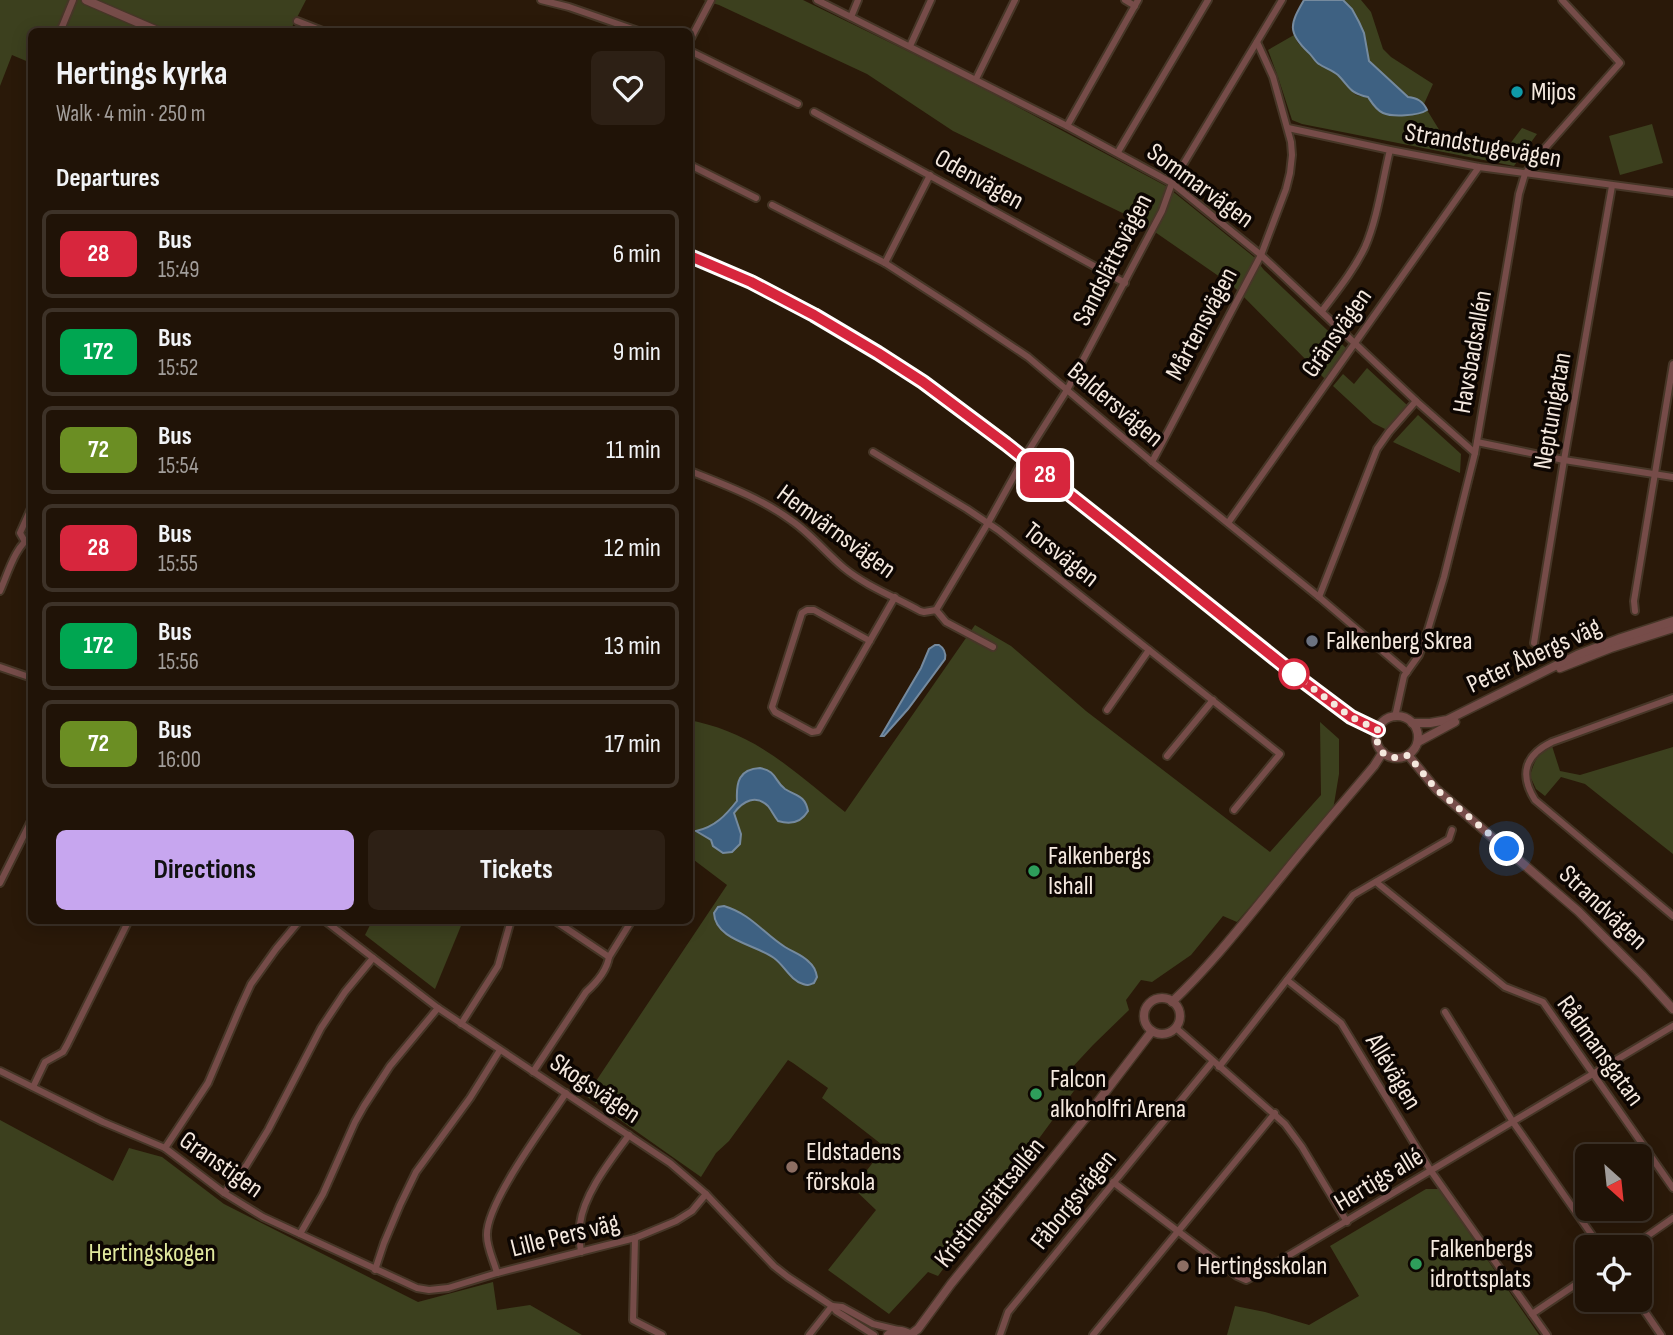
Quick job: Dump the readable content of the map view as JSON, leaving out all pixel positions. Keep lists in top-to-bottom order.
{
  "streets": {
    "street": [
      "Strandstugevägen",
      "Odenvägen",
      "Sommarvägen",
      "Sandslättsvägen",
      "Mårtensvägen",
      "Gränsvägen",
      "Havsbadsallén",
      "Baldersvägen",
      "Neptunigatan",
      "Hemvärnsvägen",
      "Torsvägen",
      "Peter Åbergs väg",
      "Strandvägen",
      "Rådmansgatan",
      "Allévägen",
      "Skogsvägen",
      "Granstigen",
      "Hertigs allé",
      "Fåborgsvägen",
      "Kristineslättsallén",
      "Lille Pers väg"
    ]
  },
  "crossings": [
    ["Strandstugevägen", "Mårtensvägen"],
    ["Strandstugevägen", "Gränsvägen"],
    ["Strandstugevägen", "Havsbadsallén"],
    ["Strandstugevägen", "Neptunigatan"],
    ["Odenvägen", "Sandslättsvägen"],
    ["Sommarvägen", "Sandslättsvägen"],
    ["Sommarvägen", "Mårtensvägen"],
    ["Sommarvägen", "Gränsvägen"],
    ["Sommarvägen", "Havsbadsallén"],
    ["Sandslättsvägen", "Mårtensvägen"],
    ["Sandslättsvägen", "Baldersvägen"],
    ["Sandslättsvägen", "Hemvärnsvägen"],
    ["Sandslättsvägen", "Torsvägen"],
    ["Mårtensvägen", "Baldersvägen"],
    ["Gränsvägen", "Baldersvägen"],
    ["Havsbadsallén", "Baldersvägen"],
    ["Havsbadsallén", "Peter Åbergs väg"],
    ["Havsbadsallén", "Strandvägen"],
    ["Peter Åbergs väg", "Strandvägen"],
    ["Rådmansgatan", "Hertigs allé"],
    ["Allévägen", "Hertigs allé"],
    ["Skogsvägen", "Lille Pers väg"],
    ["Granstigen", "Lille Pers väg"],
    ["Hertigs allé", "Fåborgsvägen"]
  ],
  "parks": ["Hertingskogen"],
  "places": [
    "Mijos",
    "Falkenberg Skrea",
    "Falkenbergs Ishall",
    "Falcon alkoholfri Arena",
    "Eldstadens förskola",
    "Falkenbergs idrottsplats",
    "Hertingsskolan"
  ],
  "lines": ["bus line 28"],
  "north": "bottom right",
  "page": {
    "on_map": "28",
    "heading": [
      ["Hertings kyrka", "Walk · 4 min · 250 m"],
      "Departures"
    ],
    "list": [
      {
        "mark": "28",
        "name": "Bus",
        "note": "15:49",
        "value": "6 min"
      },
      {
        "mark": "172",
        "name": "Bus",
        "note": "15:52",
        "value": "9 min"
      },
      {
        "mark": "72",
        "name": "Bus",
        "note": "15:54",
        "value": "11 min"
      },
      {
        "mark": "28",
        "name": "Bus",
        "note": "15:55",
        "value": "12 min"
      },
      {
        "mark": "172",
        "name": "Bus",
        "note": "15:56",
        "value": "13 min"
      },
      {
        "mark": "72",
        "name": "Bus",
        "note": "16:00",
        "value": "17 min"
      }
    ],
    "buttons": ["Directions", "Tickets"]
  }
}
